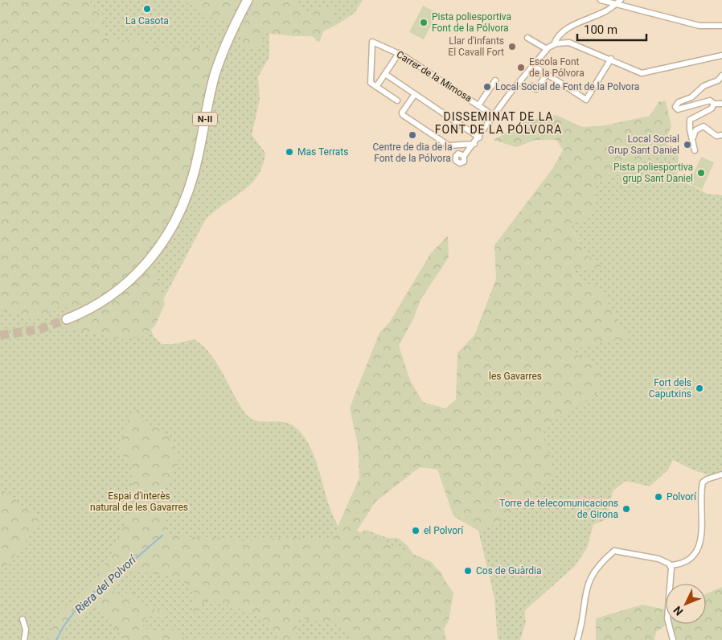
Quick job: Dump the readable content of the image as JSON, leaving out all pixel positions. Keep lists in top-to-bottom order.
{
  "streets": {
    "highway": ["N-II"],
    "street": ["Carrer de la Mimosa"]
  },
  "districts": ["DISSEMINAT DE LA FONT DE LA PÓLVORA"],
  "water": ["Riera del Polvorí"],
  "parks": ["les Gavarres", "Espai d'interès natural de les Gavarres"],
  "places": [
    "La Casota",
    "Pista poliesportiva Font de la Pólvora",
    "Llar d'infants El Cavall Fort",
    "Escola Font de la Pólvora",
    "Local Social de Font de la Polvora",
    "Centre de dia de la Font de la Pólvora",
    "Local Social Grup Sant Daniel",
    "Mas Terrats",
    "Pista poliesportiva grup Sant Daniel",
    "Fort dels Caputxins",
    "Polvorí",
    "Torre de telecomunicacions de Girona",
    "el Polvorí",
    "Cos de Guàrdia"
  ],
  "scale_bar": "100 m",
  "north": "bottom left"
}
